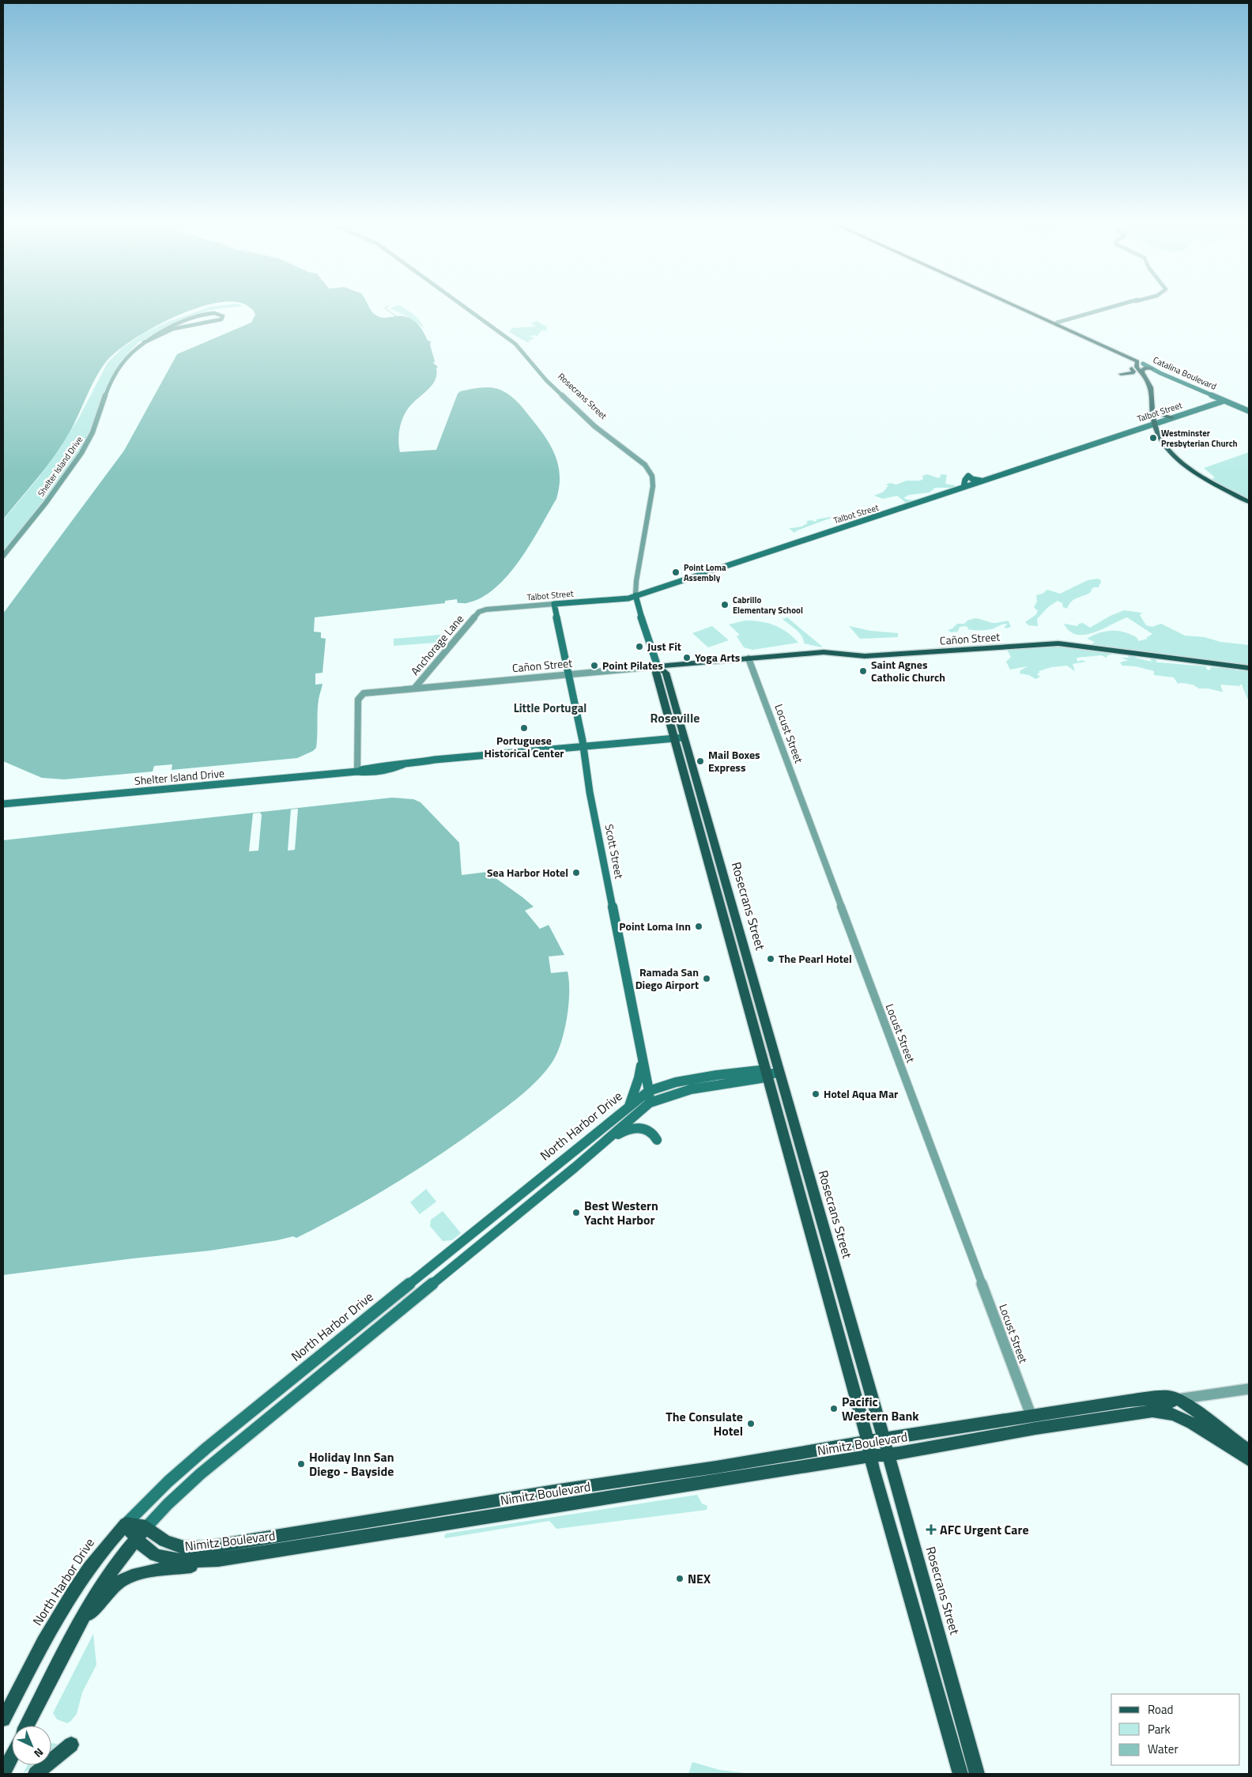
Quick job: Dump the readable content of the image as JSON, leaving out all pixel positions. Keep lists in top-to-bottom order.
{
  "streets": {
    "main road": [
      "Catalina Boulevard",
      "Rosecrans Street",
      "Talbot Street",
      "Shelter Island Drive",
      "Cañon Street",
      "Scott Street",
      "North Harbor Drive",
      "Nimitz Boulevard"
    ],
    "street": ["Anchorage Lane", "Locust Street"]
  },
  "crossings": [
    ["Catalina Boulevard", "Talbot Street"],
    ["Rosecrans Street", "Talbot Street"],
    ["Rosecrans Street", "Shelter Island Drive"],
    ["Rosecrans Street", "Cañon Street"],
    ["Rosecrans Street", "North Harbor Drive"],
    ["Rosecrans Street", "Nimitz Boulevard"],
    ["Talbot Street", "Anchorage Lane"],
    ["Talbot Street", "Scott Street"],
    ["Shelter Island Drive", "Anchorage Lane"],
    ["Shelter Island Drive", "Scott Street"],
    ["Cañon Street", "Anchorage Lane"],
    ["Cañon Street", "Locust Street"],
    ["Cañon Street", "Scott Street"],
    ["Locust Street", "Nimitz Boulevard"],
    ["Scott Street", "North Harbor Drive"],
    ["North Harbor Drive", "Nimitz Boulevard"]
  ],
  "districts": ["Little Portugal", "Roseville"],
  "places": {
    "other": [
      "Westminster Presbyterian Church",
      "Point Loma Assembly",
      "Cabrillo Elementary School",
      "Just Fit",
      "Yoga Arts",
      "Point Pilates",
      "Saint Agnes Catholic Church",
      "Portuguese Historical Center",
      "Mail Boxes Express",
      "Sea Harbor Hotel",
      "Point Loma Inn",
      "The Pearl Hotel",
      "Ramada San Diego Airport",
      "Hotel Aqua Mar",
      "Best Western Yacht Harbor",
      "Pacific Western Bank",
      "The Consulate Hotel",
      "Holiday Inn San Diego - Bayside",
      "NEX"
    ],
    "health": ["AFC Urgent Care"]
  },
  "legend": ["Road", "Park", "Water"],
  "north": "bottom right"
}
